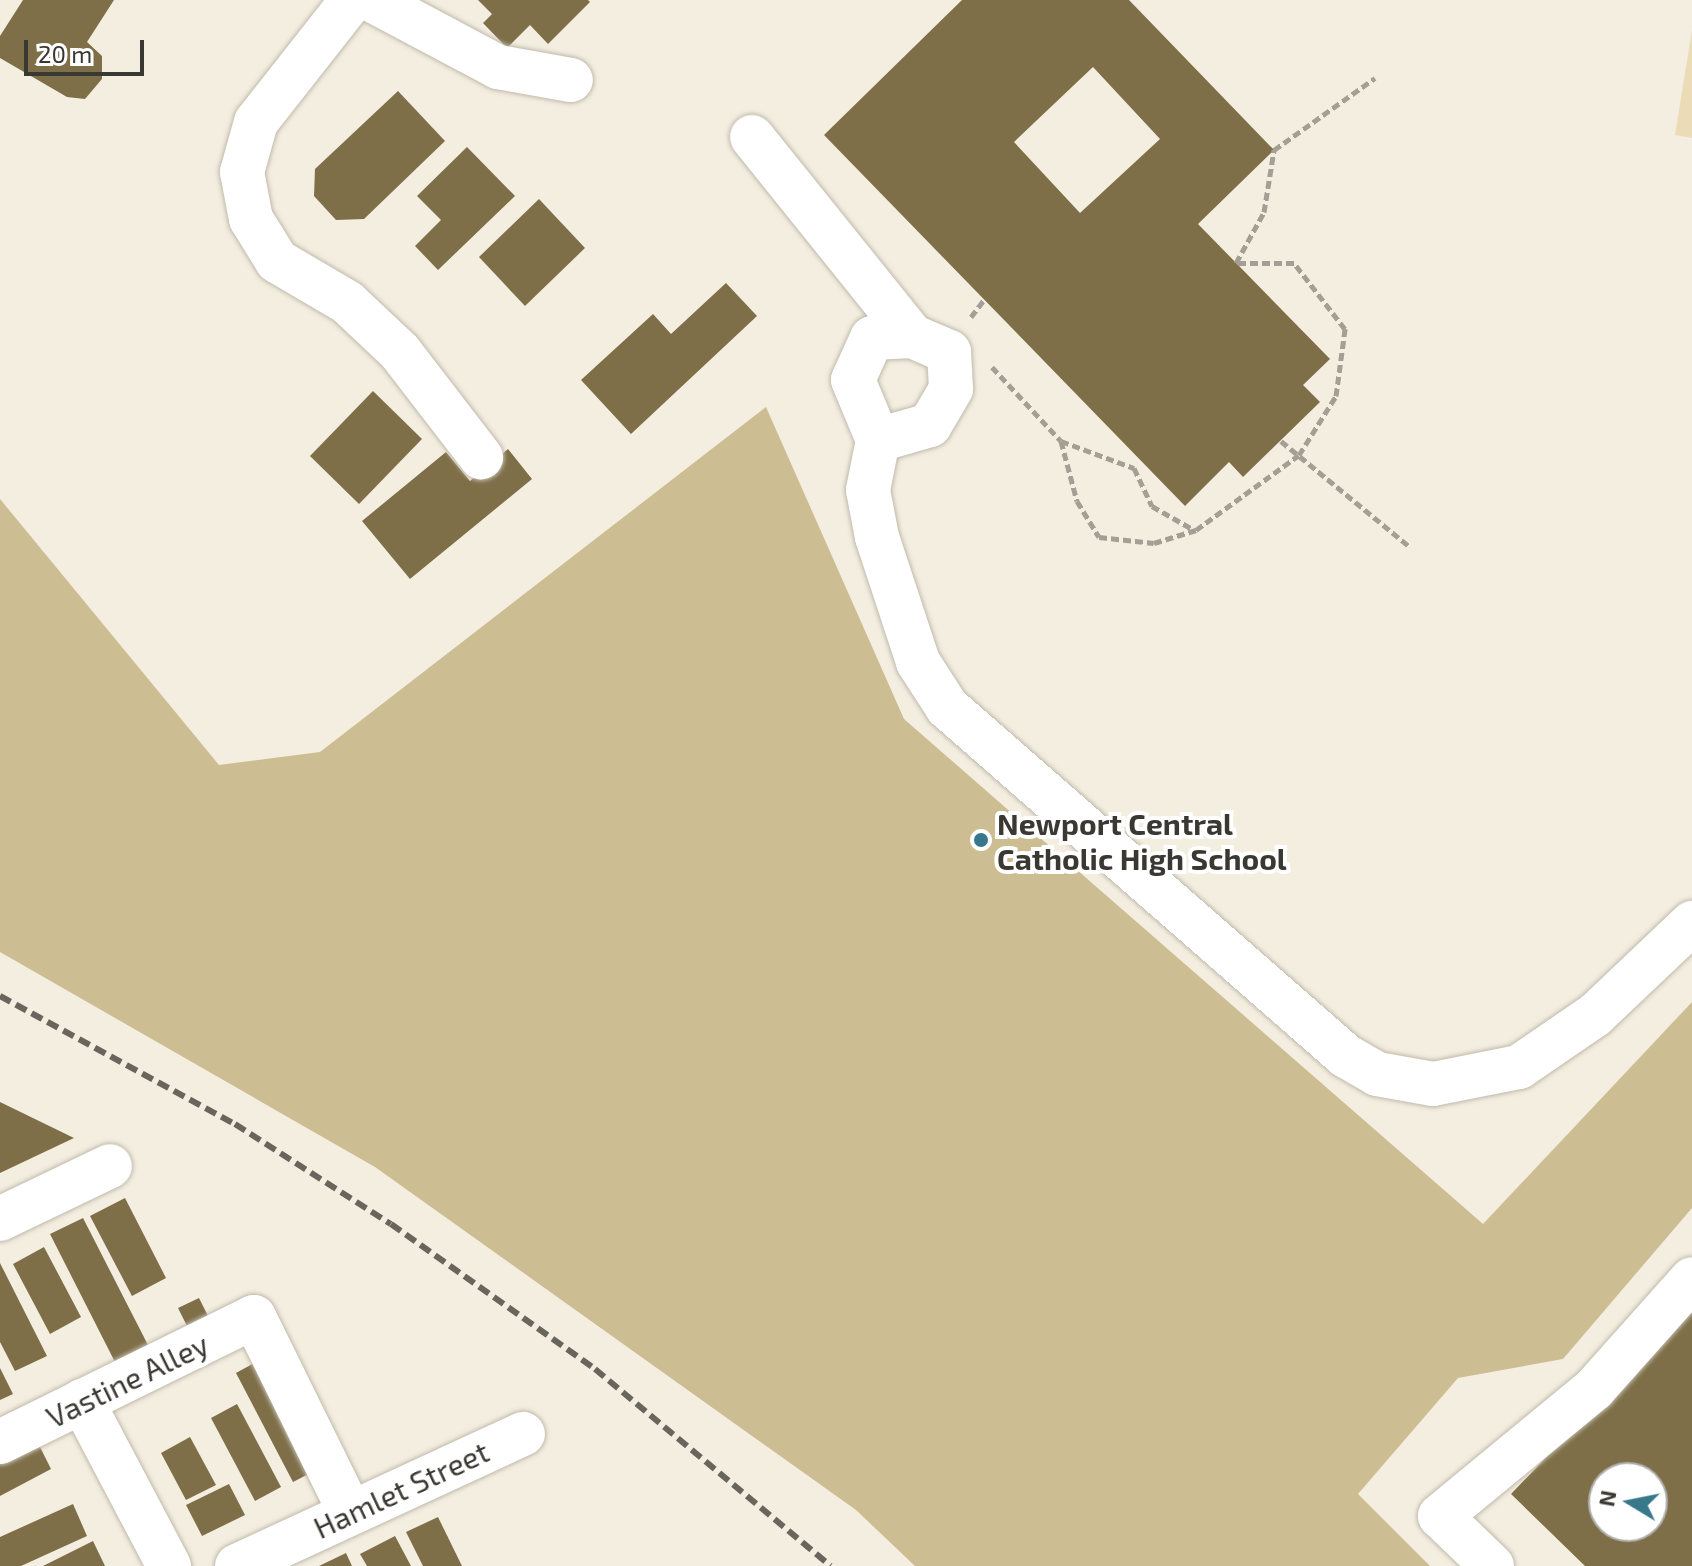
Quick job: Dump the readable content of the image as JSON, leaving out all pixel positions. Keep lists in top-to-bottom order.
{
  "streets": {
    "street": ["Vastine Alley", "Hamlet Street"]
  },
  "crossings": [
    ["Vastine Alley", "Hamlet Street"]
  ],
  "places": ["Newport Central Catholic High School"],
  "scale_bar": "20 m",
  "north": "left"
}
